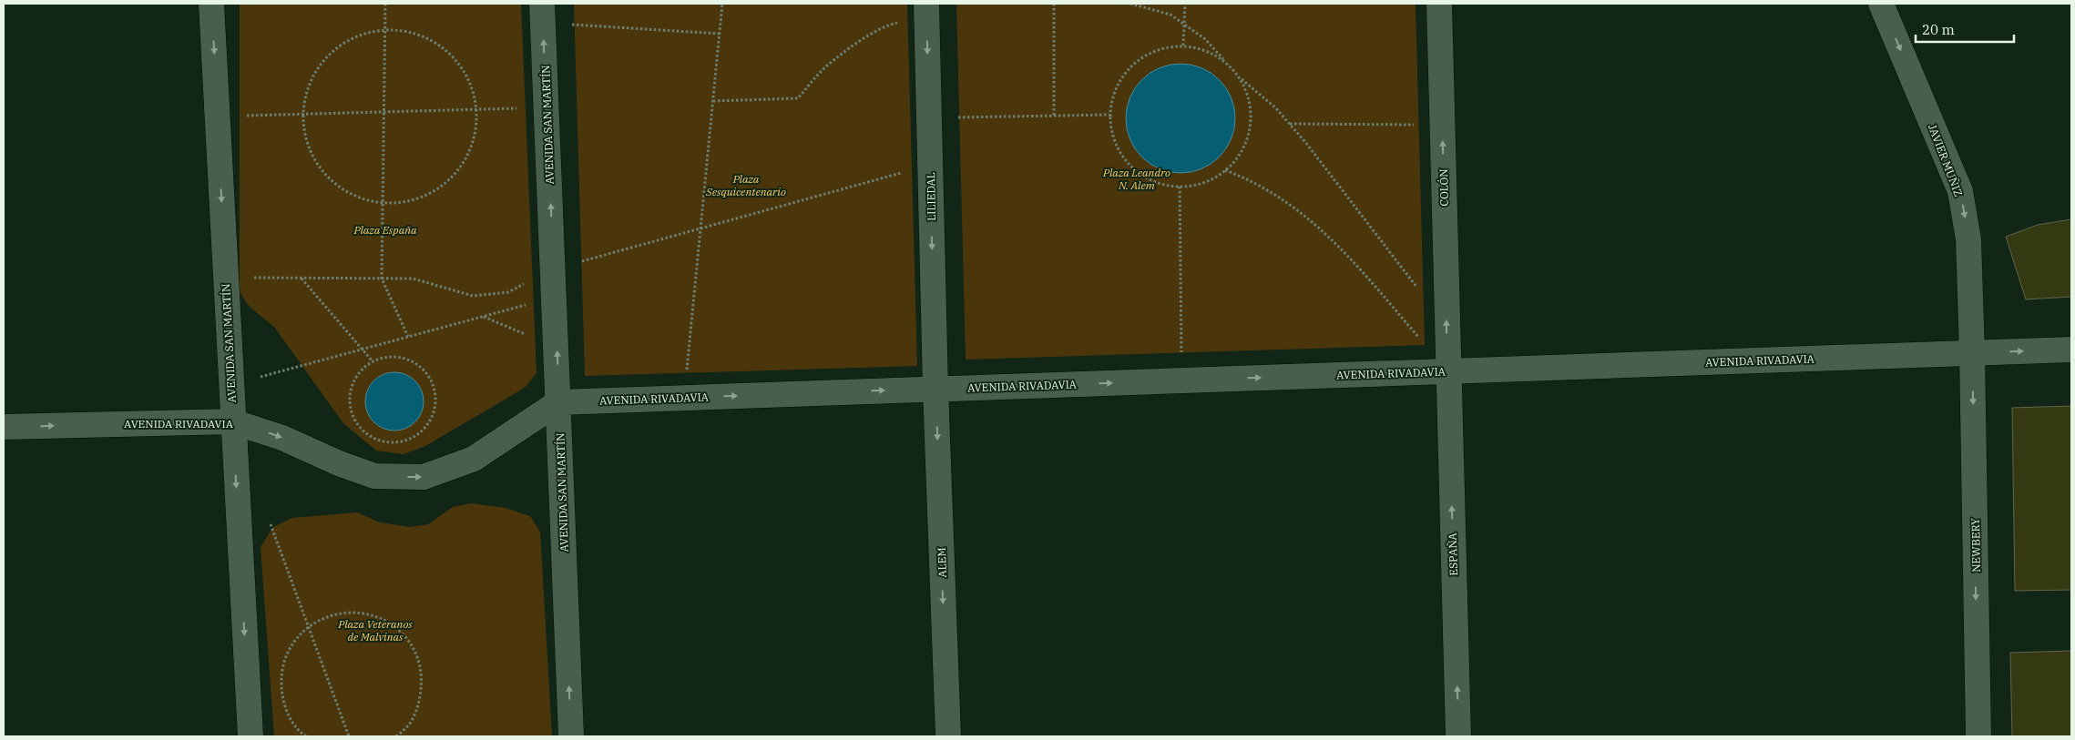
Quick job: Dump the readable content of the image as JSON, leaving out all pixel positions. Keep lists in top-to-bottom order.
{
  "streets": {
    "main road": [
      "AVENIDA SAN MARTÍN",
      "JAVIER MUÑIZ",
      "COLÓN",
      "LILIEDAL",
      "AVENIDA RIVADAVIA",
      "NEWBERY",
      "ESPAÑA",
      "ALEM"
    ]
  },
  "crossings": [
    ["AVENIDA SAN MARTÍN", "AVENIDA RIVADAVIA"],
    ["JAVIER MUÑIZ", "AVENIDA RIVADAVIA"],
    ["JAVIER MUÑIZ", "NEWBERY"],
    ["COLÓN", "AVENIDA RIVADAVIA"],
    ["COLÓN", "ESPAÑA"],
    ["LILIEDAL", "AVENIDA RIVADAVIA"],
    ["LILIEDAL", "ALEM"],
    ["AVENIDA RIVADAVIA", "NEWBERY"],
    ["AVENIDA RIVADAVIA", "ESPAÑA"],
    ["AVENIDA RIVADAVIA", "ALEM"]
  ],
  "one_way": [
    "JAVIER MUÑIZ",
    "COLÓN",
    "LILIEDAL",
    "AVENIDA RIVADAVIA",
    "NEWBERY",
    "ESPAÑA",
    "ALEM"
  ],
  "parks": [
    "Plaza Leandro N. Alem",
    "Plaza Sesquicentenario",
    "Plaza España",
    "Plaza Veteranos de Malvinas"
  ],
  "scale_bar": "20 m"
}
